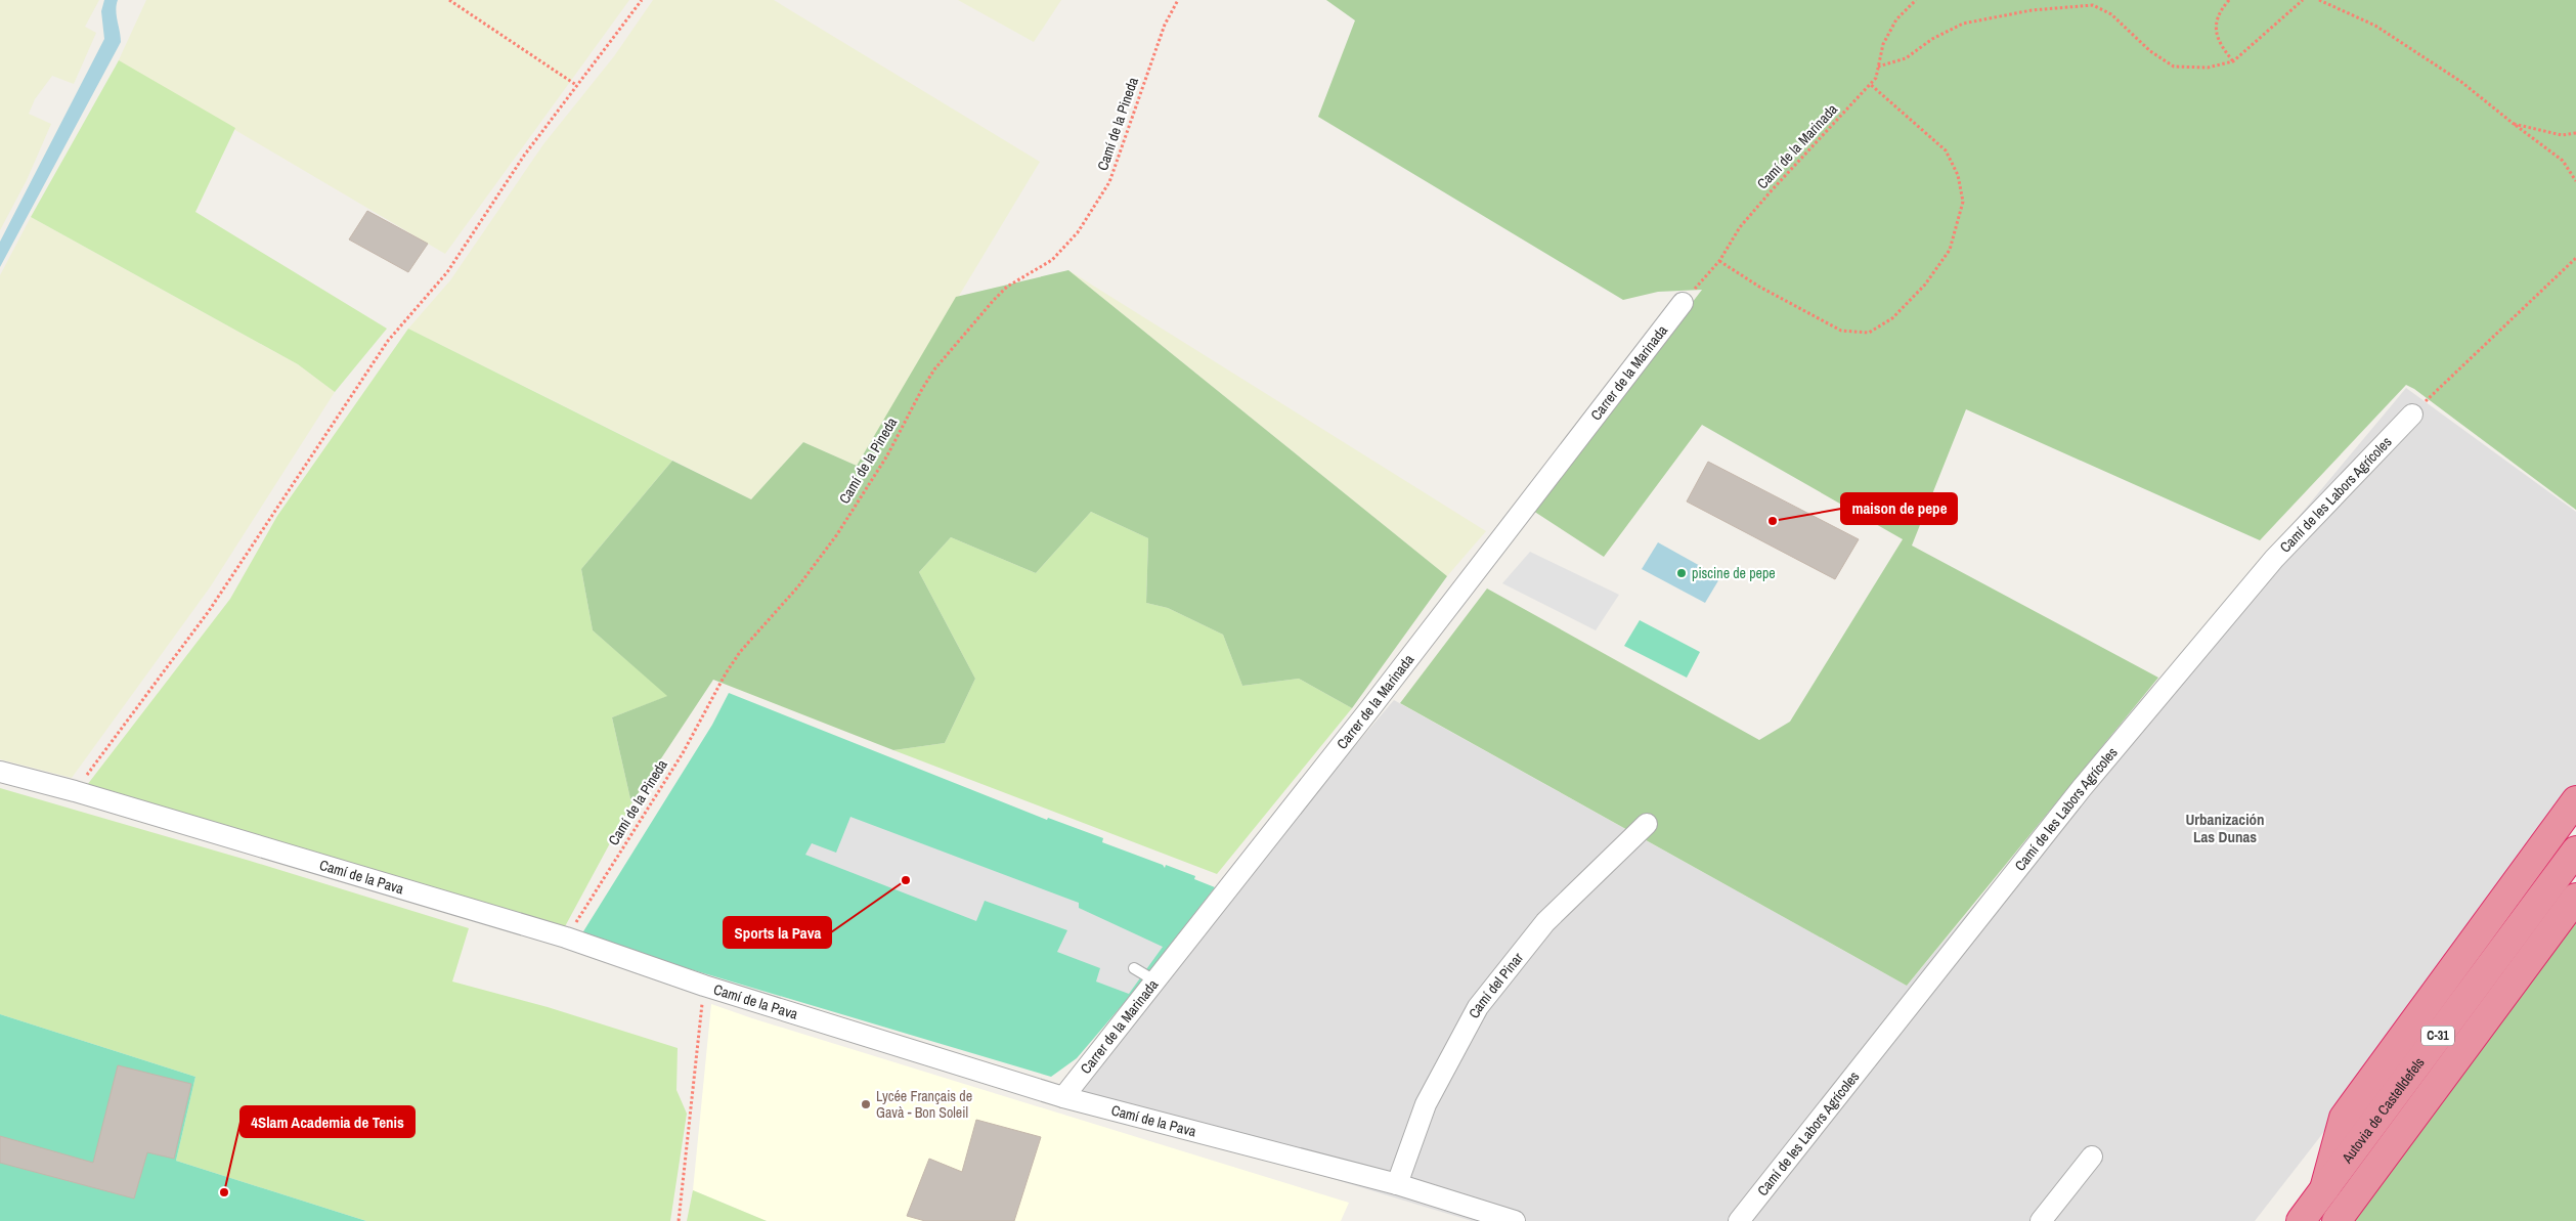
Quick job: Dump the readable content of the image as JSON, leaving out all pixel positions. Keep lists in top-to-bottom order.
{
  "streets": {
    "highway": ["C-31", "Autovia de Castelldefels"],
    "street": [
      "Carrer de la Marinada",
      "Camí de les Labors Agrícoles",
      "Camí de la Pava",
      "Camí del Pinar"
    ],
    "path": ["Camí de la Pineda", "Camí de la Marinada"]
  },
  "crossings": [
    ["Camí de la Pineda", "Camí de la Pava"],
    ["Camí de la Marinada", "Carrer de la Marinada"],
    ["Carrer de la Marinada", "Camí de la Pava"],
    ["Camí de la Pava", "Camí del Pinar"]
  ],
  "districts": ["Urbanización Las Dunas"],
  "places": [
    "maison de pepe",
    "piscine de pepe",
    "Sports la Pava",
    "Lycée Français de Gavà - Bon Soleil",
    "4Slam Academia de Tenis"
  ]
}
